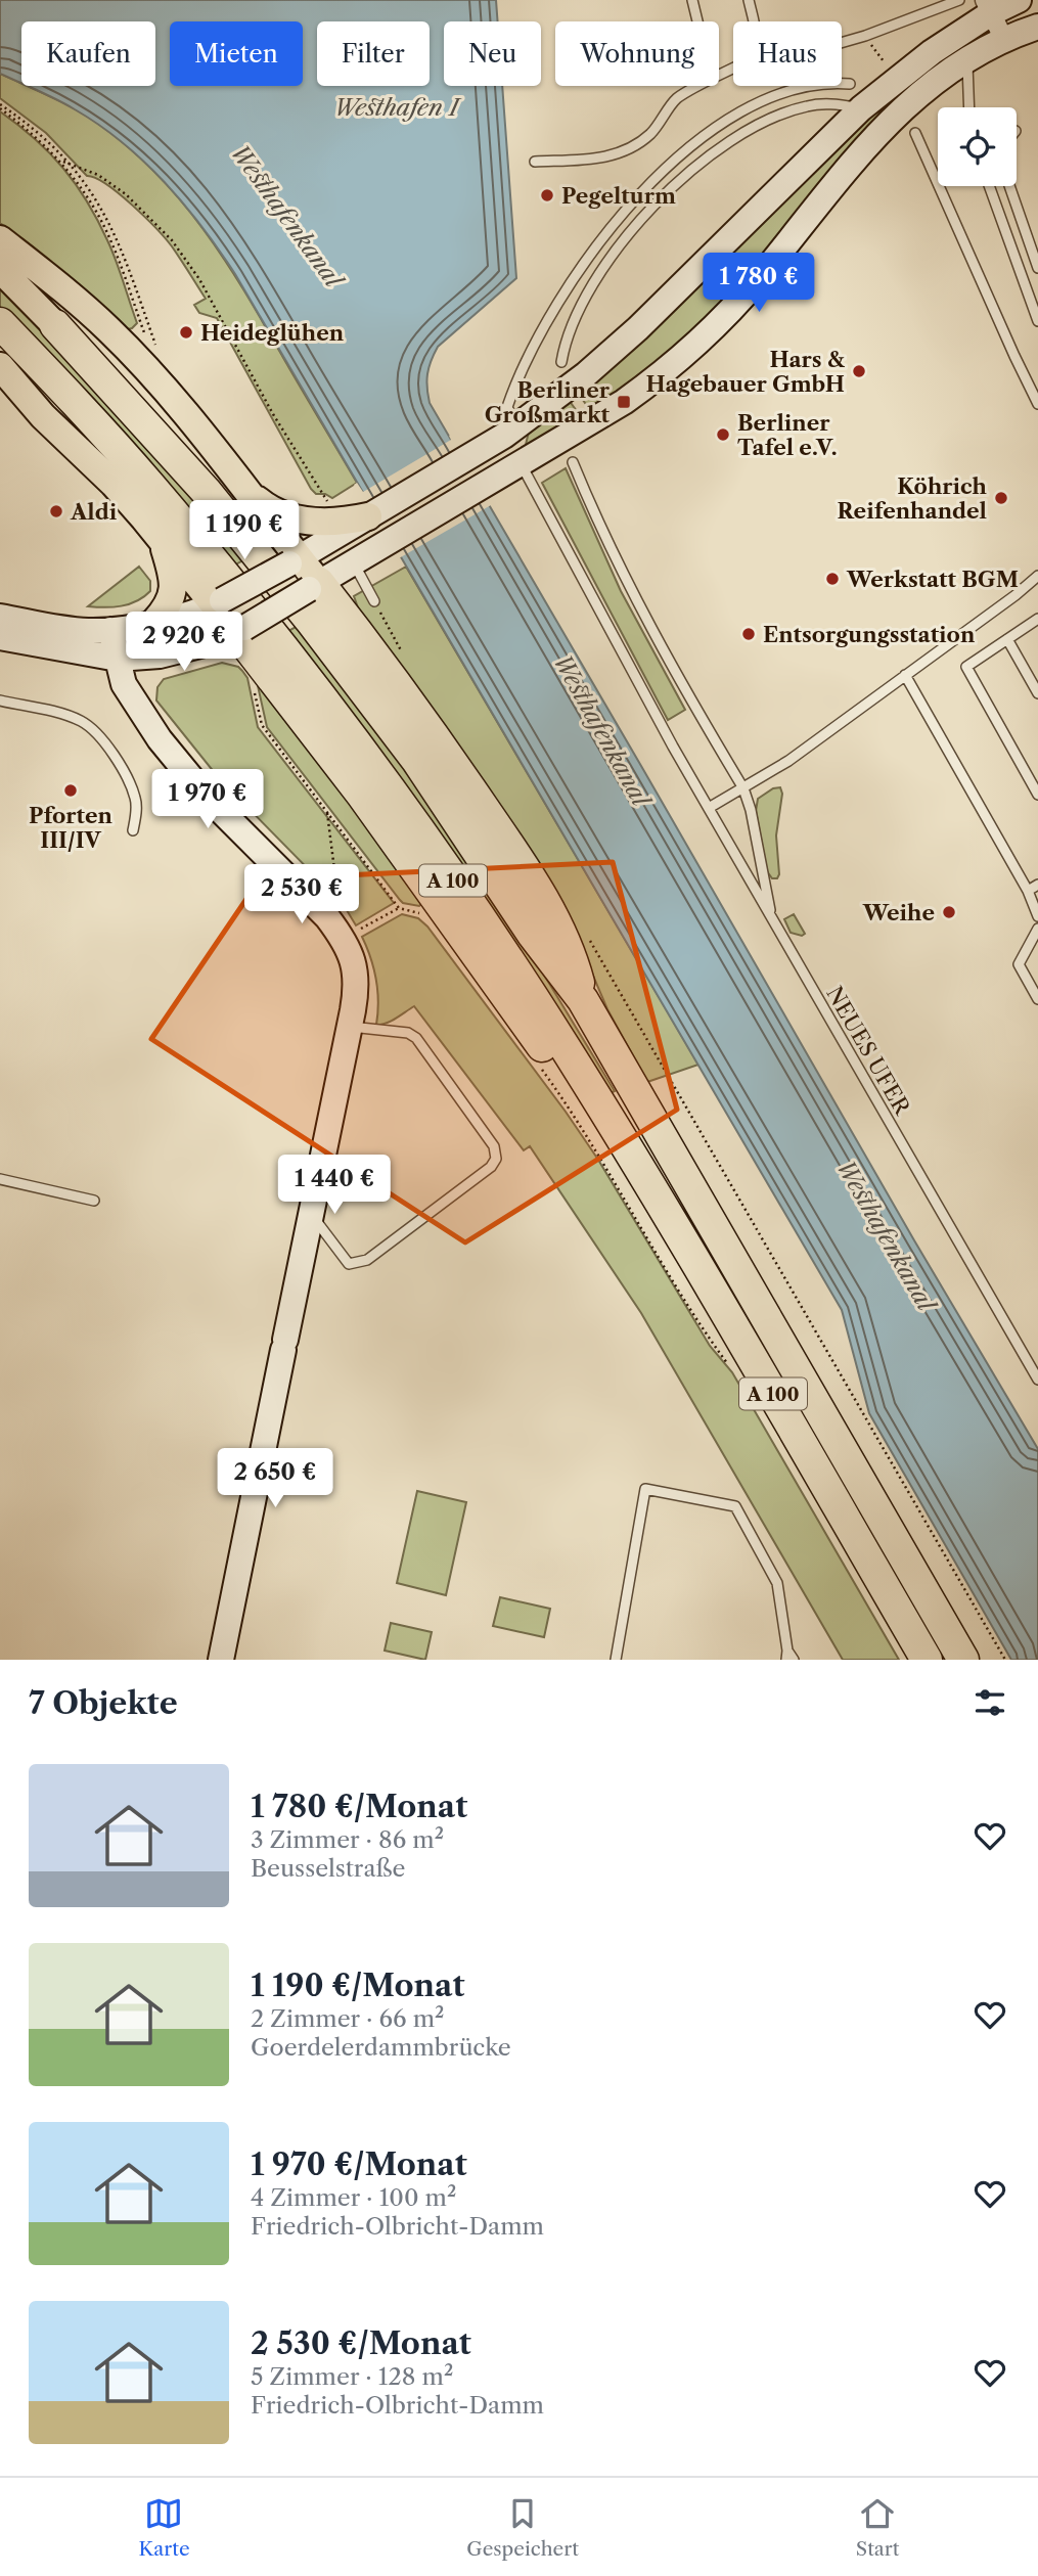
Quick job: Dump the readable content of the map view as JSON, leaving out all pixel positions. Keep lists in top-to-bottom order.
{
  "streets": {
    "highway": ["A 100"],
    "lane": ["NEUES UFER"]
  },
  "water": ["Westhafen I", "Westhafenkanal"],
  "places": {
    "other": [
      "Pegelturm",
      "Heideglühen",
      "Hars & Hagebauer GmbH",
      "Berliner Tafel e.V.",
      "Köhrich Reifenhandel",
      "Aldi",
      "Werkstatt BGM",
      "Entsorgungsstation",
      "Pforten III/IV",
      "Weihe"
    ],
    "transit": ["Berliner Großmarkt"]
  },
  "page": {
    "chip": [
      "Kaufen",
      "Mieten",
      "Filter",
      "Neu",
      "Wohnung",
      "Haus"
    ],
    "price": [
      "1 780 €",
      "1 190 €",
      "2 920 €",
      "1 970 €",
      "2 530 €",
      "1 440 €",
      "2 650 €"
    ],
    "heading": "7 Objekte",
    "list": [
      {
        "name": "1 780 €/Monat",
        "note": "3 Zimmer · 86 m² · Beusselstraße"
      },
      {
        "name": "1 190 €/Monat",
        "note": "2 Zimmer · 66 m² · Goerdelerdammbrücke"
      },
      {
        "name": "1 970 €/Monat",
        "note": "4 Zimmer · 100 m² · Friedrich-Olbricht-Damm"
      },
      {
        "name": "2 530 €/Monat",
        "note": "5 Zimmer · 128 m² · Friedrich-Olbricht-Damm"
      }
    ],
    "tabs": ["Karte", "Gespeichert", "Start"]
  }
}
